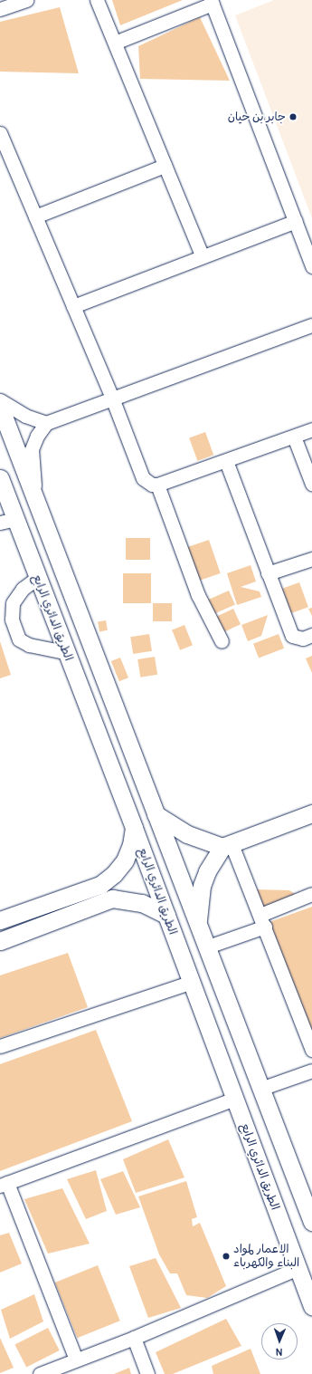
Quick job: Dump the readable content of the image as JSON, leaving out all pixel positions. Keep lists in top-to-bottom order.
{
  "streets": {
    "main road": ["الطريق الدائري الرابع"]
  },
  "places": ["جابر بن حيان", "الاعمار لمواد البناء والكهرباء"],
  "north": "bottom"
}
